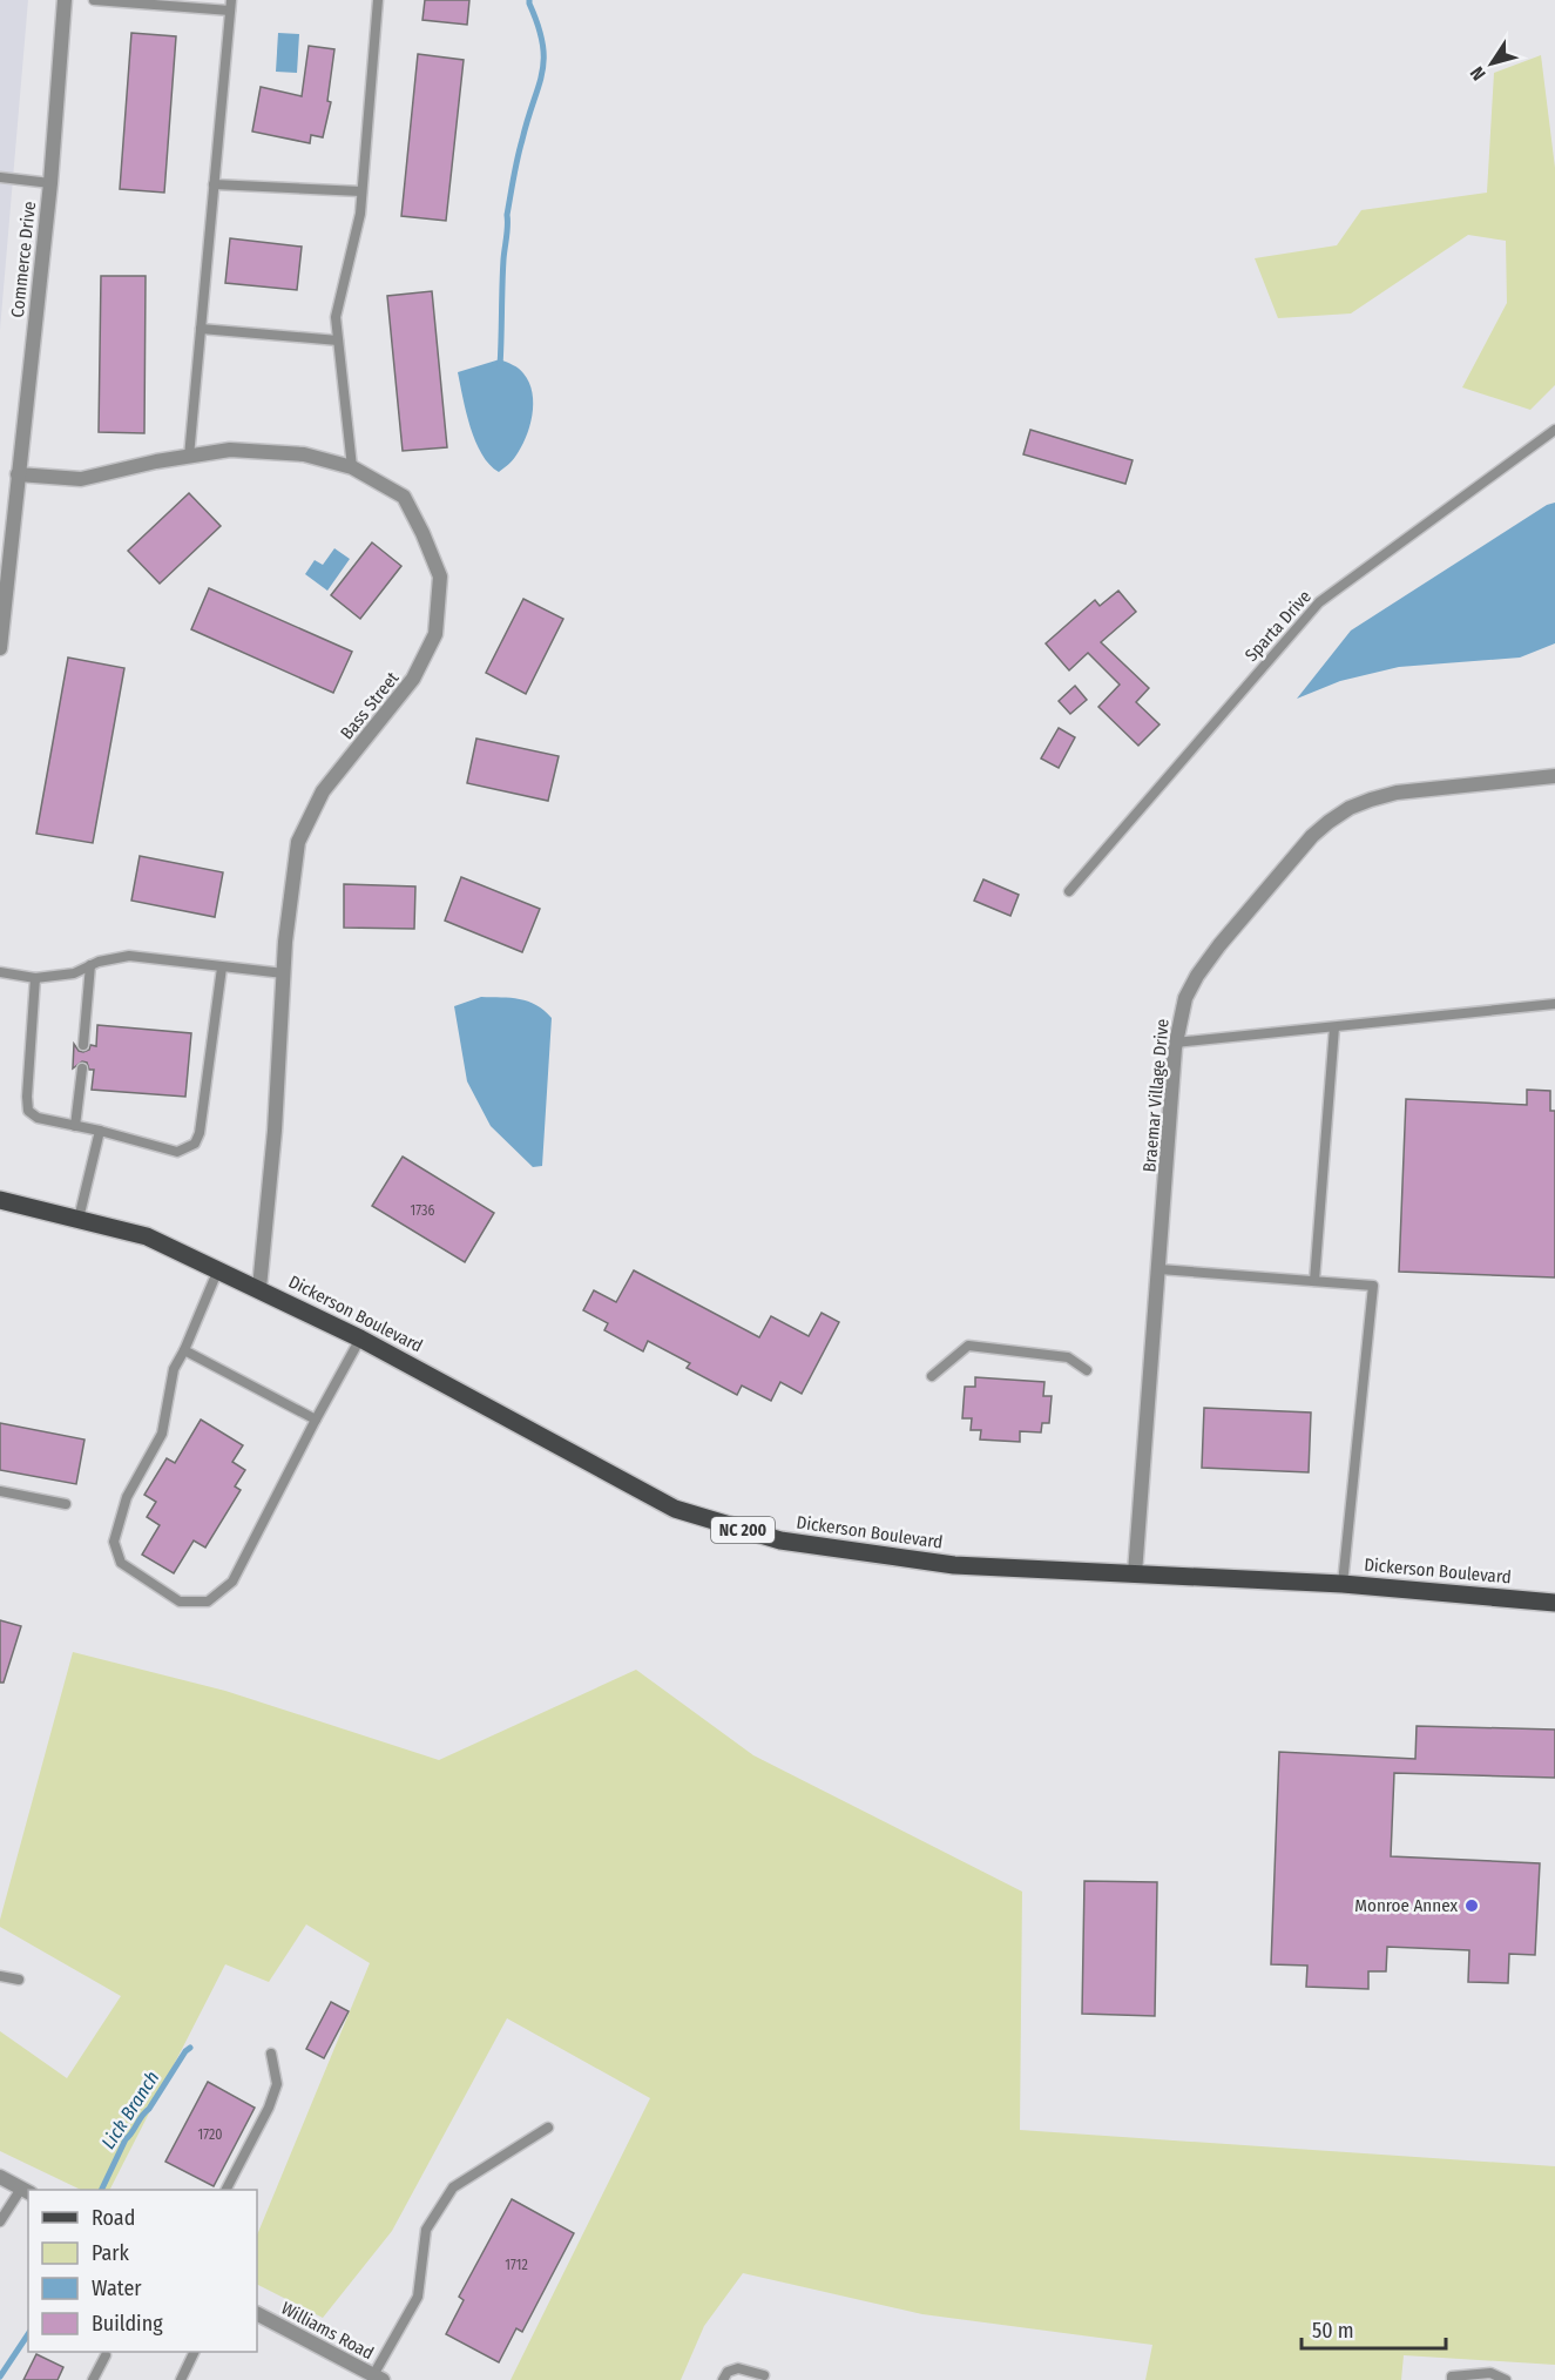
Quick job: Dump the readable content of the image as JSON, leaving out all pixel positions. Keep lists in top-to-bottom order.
{
  "streets": {
    "main road": ["Dickerson Boulevard", "NC 200"],
    "street": [
      "Commerce Drive",
      "Bass Street",
      "Braemar Village Drive",
      "Williams Road"
    ],
    "lane": ["Sparta Drive"]
  },
  "crossings": [
    ["Commerce Drive", "Bass Street"],
    ["Bass Street", "Dickerson Boulevard"],
    ["Braemar Village Drive", "Dickerson Boulevard"]
  ],
  "water": ["Lick Branch"],
  "places": ["Monroe Annex"],
  "house_numbers": ["1736", "1720", "1712"],
  "legend": [
    "Road",
    "Park",
    "Water",
    "Building"
  ],
  "scale_bar": "50 m",
  "north": "bottom left"
}
